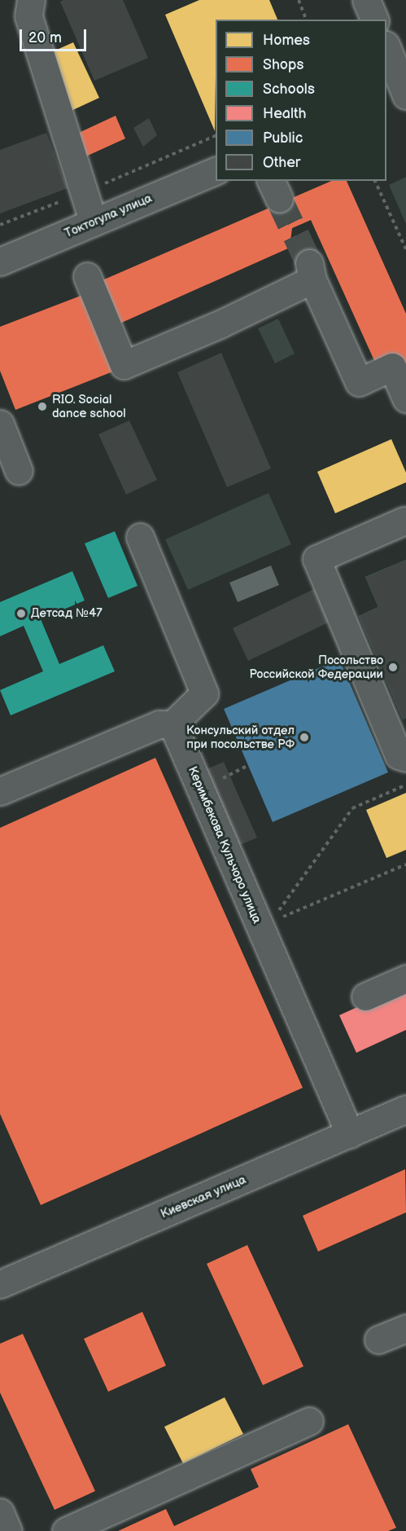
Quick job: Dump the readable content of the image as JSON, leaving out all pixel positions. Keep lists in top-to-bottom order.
{
  "streets": {
    "main road": ["Токтогула улица", "Керимбекова Кульчоро улица", "Киевская улица"]
  },
  "crossings": [
    ["Керимбекова Кульчоро улица", "Киевская улица"]
  ],
  "places": [
    "RIO. Social dance school",
    "Детсад №47",
    "Посольство Российской Федерации",
    "Консульский отдел при посольстве РФ"
  ],
  "legend": [
    "Homes",
    "Shops",
    "Schools",
    "Health",
    "Public",
    "Other"
  ],
  "scale_bar": "20 m"
}
